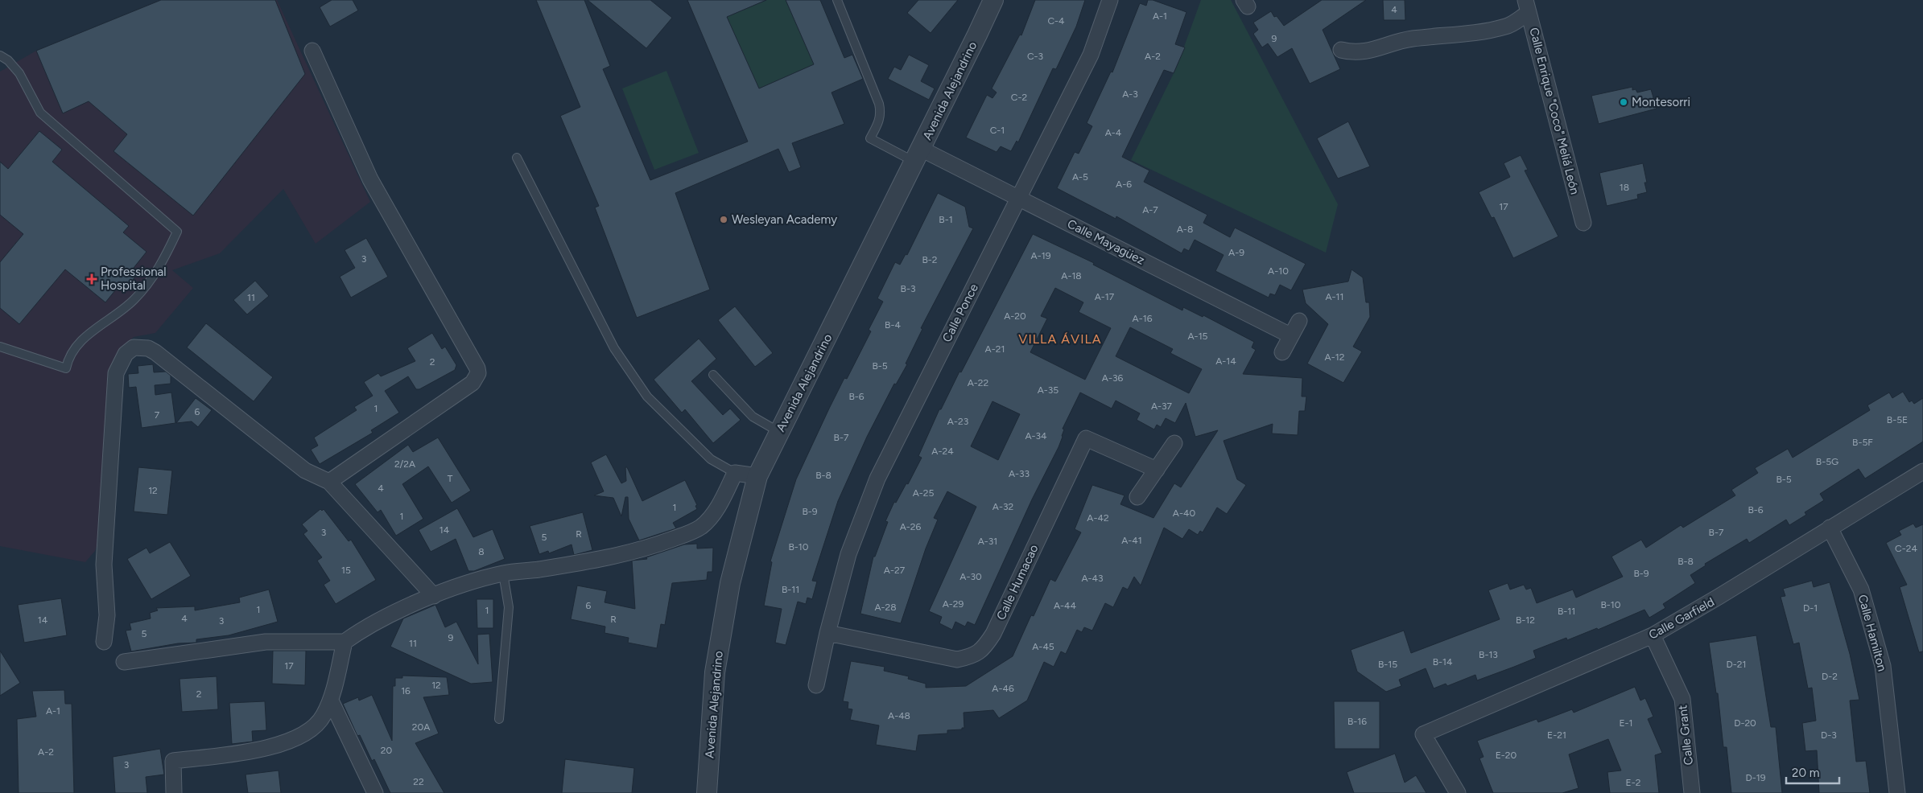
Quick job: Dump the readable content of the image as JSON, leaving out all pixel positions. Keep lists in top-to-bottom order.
{
  "streets": {
    "street": [
      "Avenida Alejandrino",
      "Calle Enrique \"Coco\" Meliá León",
      "Calle Mayagüez",
      "Calle Ponce",
      "Calle Humacao",
      "Calle Garfield",
      "Calle Hamilton",
      "Calle Grant"
    ]
  },
  "crossings": [
    ["Avenida Alejandrino", "Calle Mayagüez"],
    ["Calle Mayagüez", "Calle Ponce"],
    ["Calle Ponce", "Calle Humacao"],
    ["Calle Garfield", "Calle Hamilton"],
    ["Calle Garfield", "Calle Grant"]
  ],
  "districts": ["VILLA ÁVILA"],
  "places": {
    "other": ["Montesorri", "Wesleyan Academy"],
    "health": ["Professional Hospital"]
  },
  "house_numbers": [
    "4",
    "A-1",
    "C-4",
    "9",
    "C-3",
    "A-2",
    "A-3",
    "C-2",
    "C-1",
    "A-4",
    "A-5",
    "A-6",
    "18",
    "17",
    "A-7",
    "B-1",
    "A-8",
    "A-9",
    "A-19",
    "3",
    "B-2",
    "A-10",
    "A-18",
    "B-3",
    "A-17",
    "A-11",
    "11",
    "A-20",
    "A-16",
    "B-4",
    "A-15",
    "A-21",
    "A-12",
    "A-14",
    "2",
    "B-5",
    "A-36",
    "A-22",
    "A-35",
    "B-6",
    "A-37",
    "1",
    "6",
    "7",
    "B-5E",
    "A-23",
    "A-34",
    "B-7",
    "B-5F",
    "A-24",
    "B-5G",
    "2/2A",
    "A-33",
    "B-8",
    "T",
    "B-5",
    "4",
    "12",
    "A-25",
    "A-32",
    "1",
    "B-6",
    "B-9",
    "A-40",
    "1",
    "A-42",
    "A-26",
    "14",
    "3",
    "B-7",
    "R",
    "5",
    "A-41",
    "A-31",
    "B-10",
    "C-24",
    "8",
    "B-8",
    "15",
    "A-27",
    "B-9",
    "A-30",
    "A-43",
    "B-11",
    "A-29",
    "B-10",
    "6",
    "A-44",
    "A-28",
    "D-1",
    "1",
    "1",
    "B-11",
    "4",
    "R",
    "14",
    "B-12",
    "3",
    "5",
    "9",
    "11",
    "A-45",
    "B-13",
    "B-14",
    "B-15",
    "D-21",
    "17",
    "D-2",
    "12",
    "A-46",
    "16",
    "2",
    "A-1",
    "A-48",
    "B-16",
    "E-1",
    "D-20",
    "20A",
    "E-21",
    "D-3",
    "20",
    "A-2",
    "E-20",
    "3",
    "D-19",
    "22",
    "E-2"
  ],
  "scale_bar": "20 m"
}
